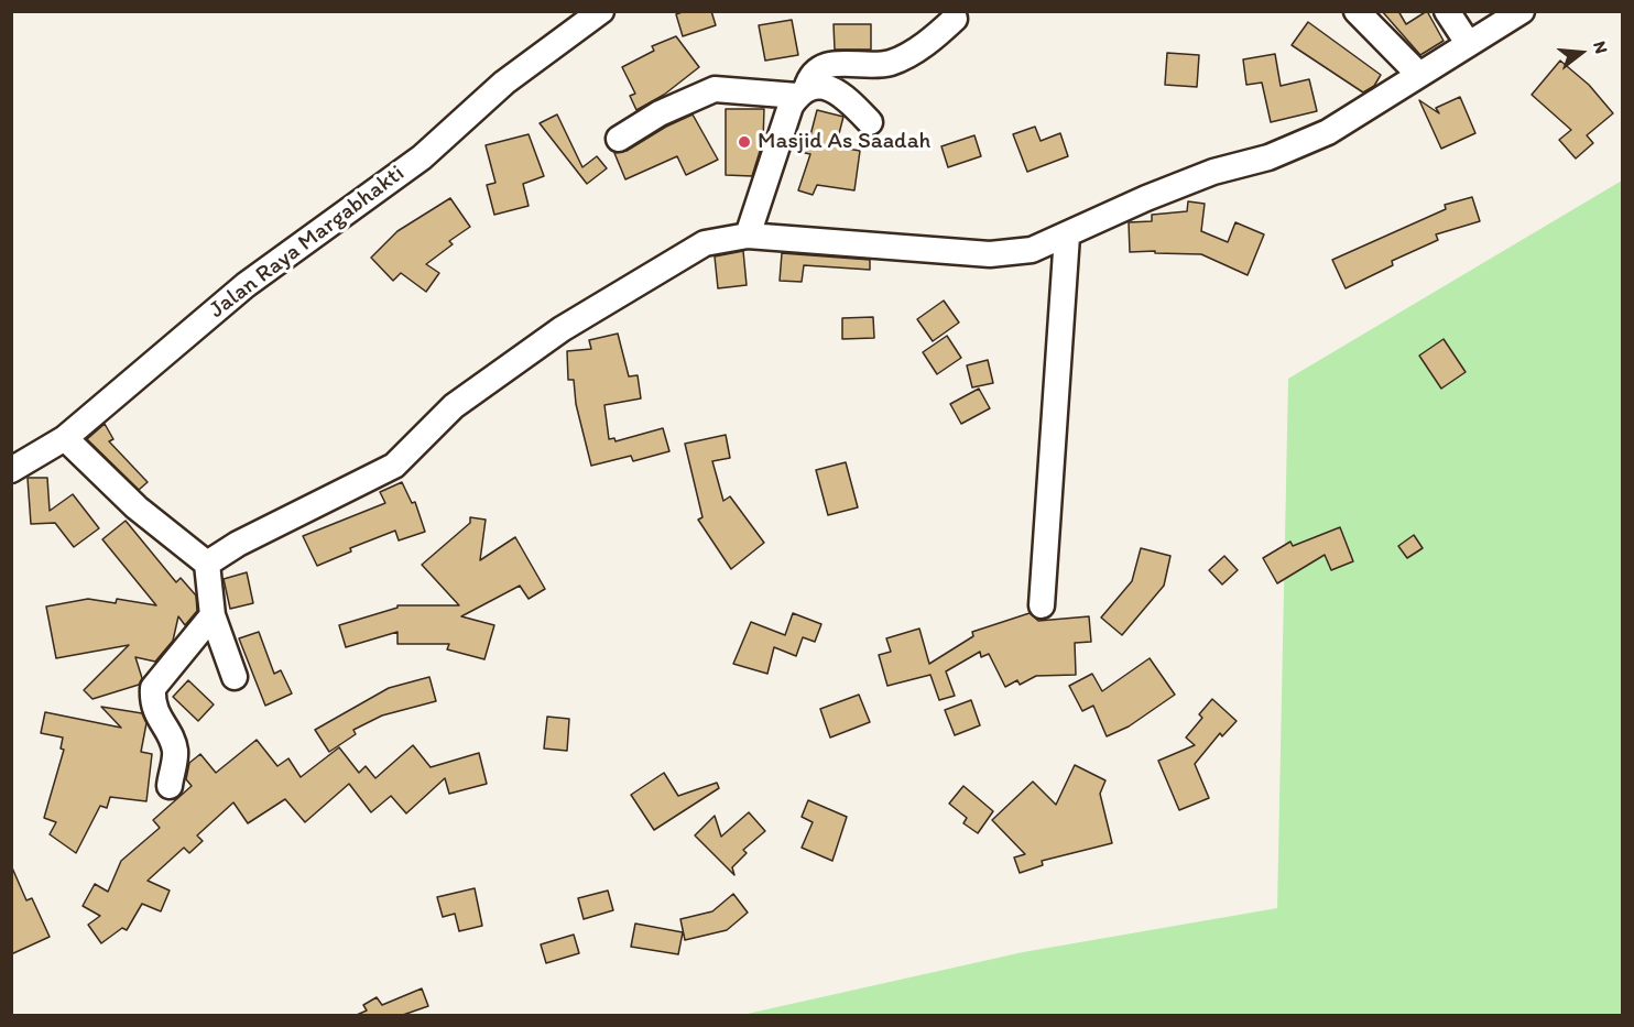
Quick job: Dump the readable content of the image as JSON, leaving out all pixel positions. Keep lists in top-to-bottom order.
{
  "streets": {
    "street": ["Jalan Raya Margabhakti"]
  },
  "places": ["Masjid As Saadah"],
  "north": "right"
}
